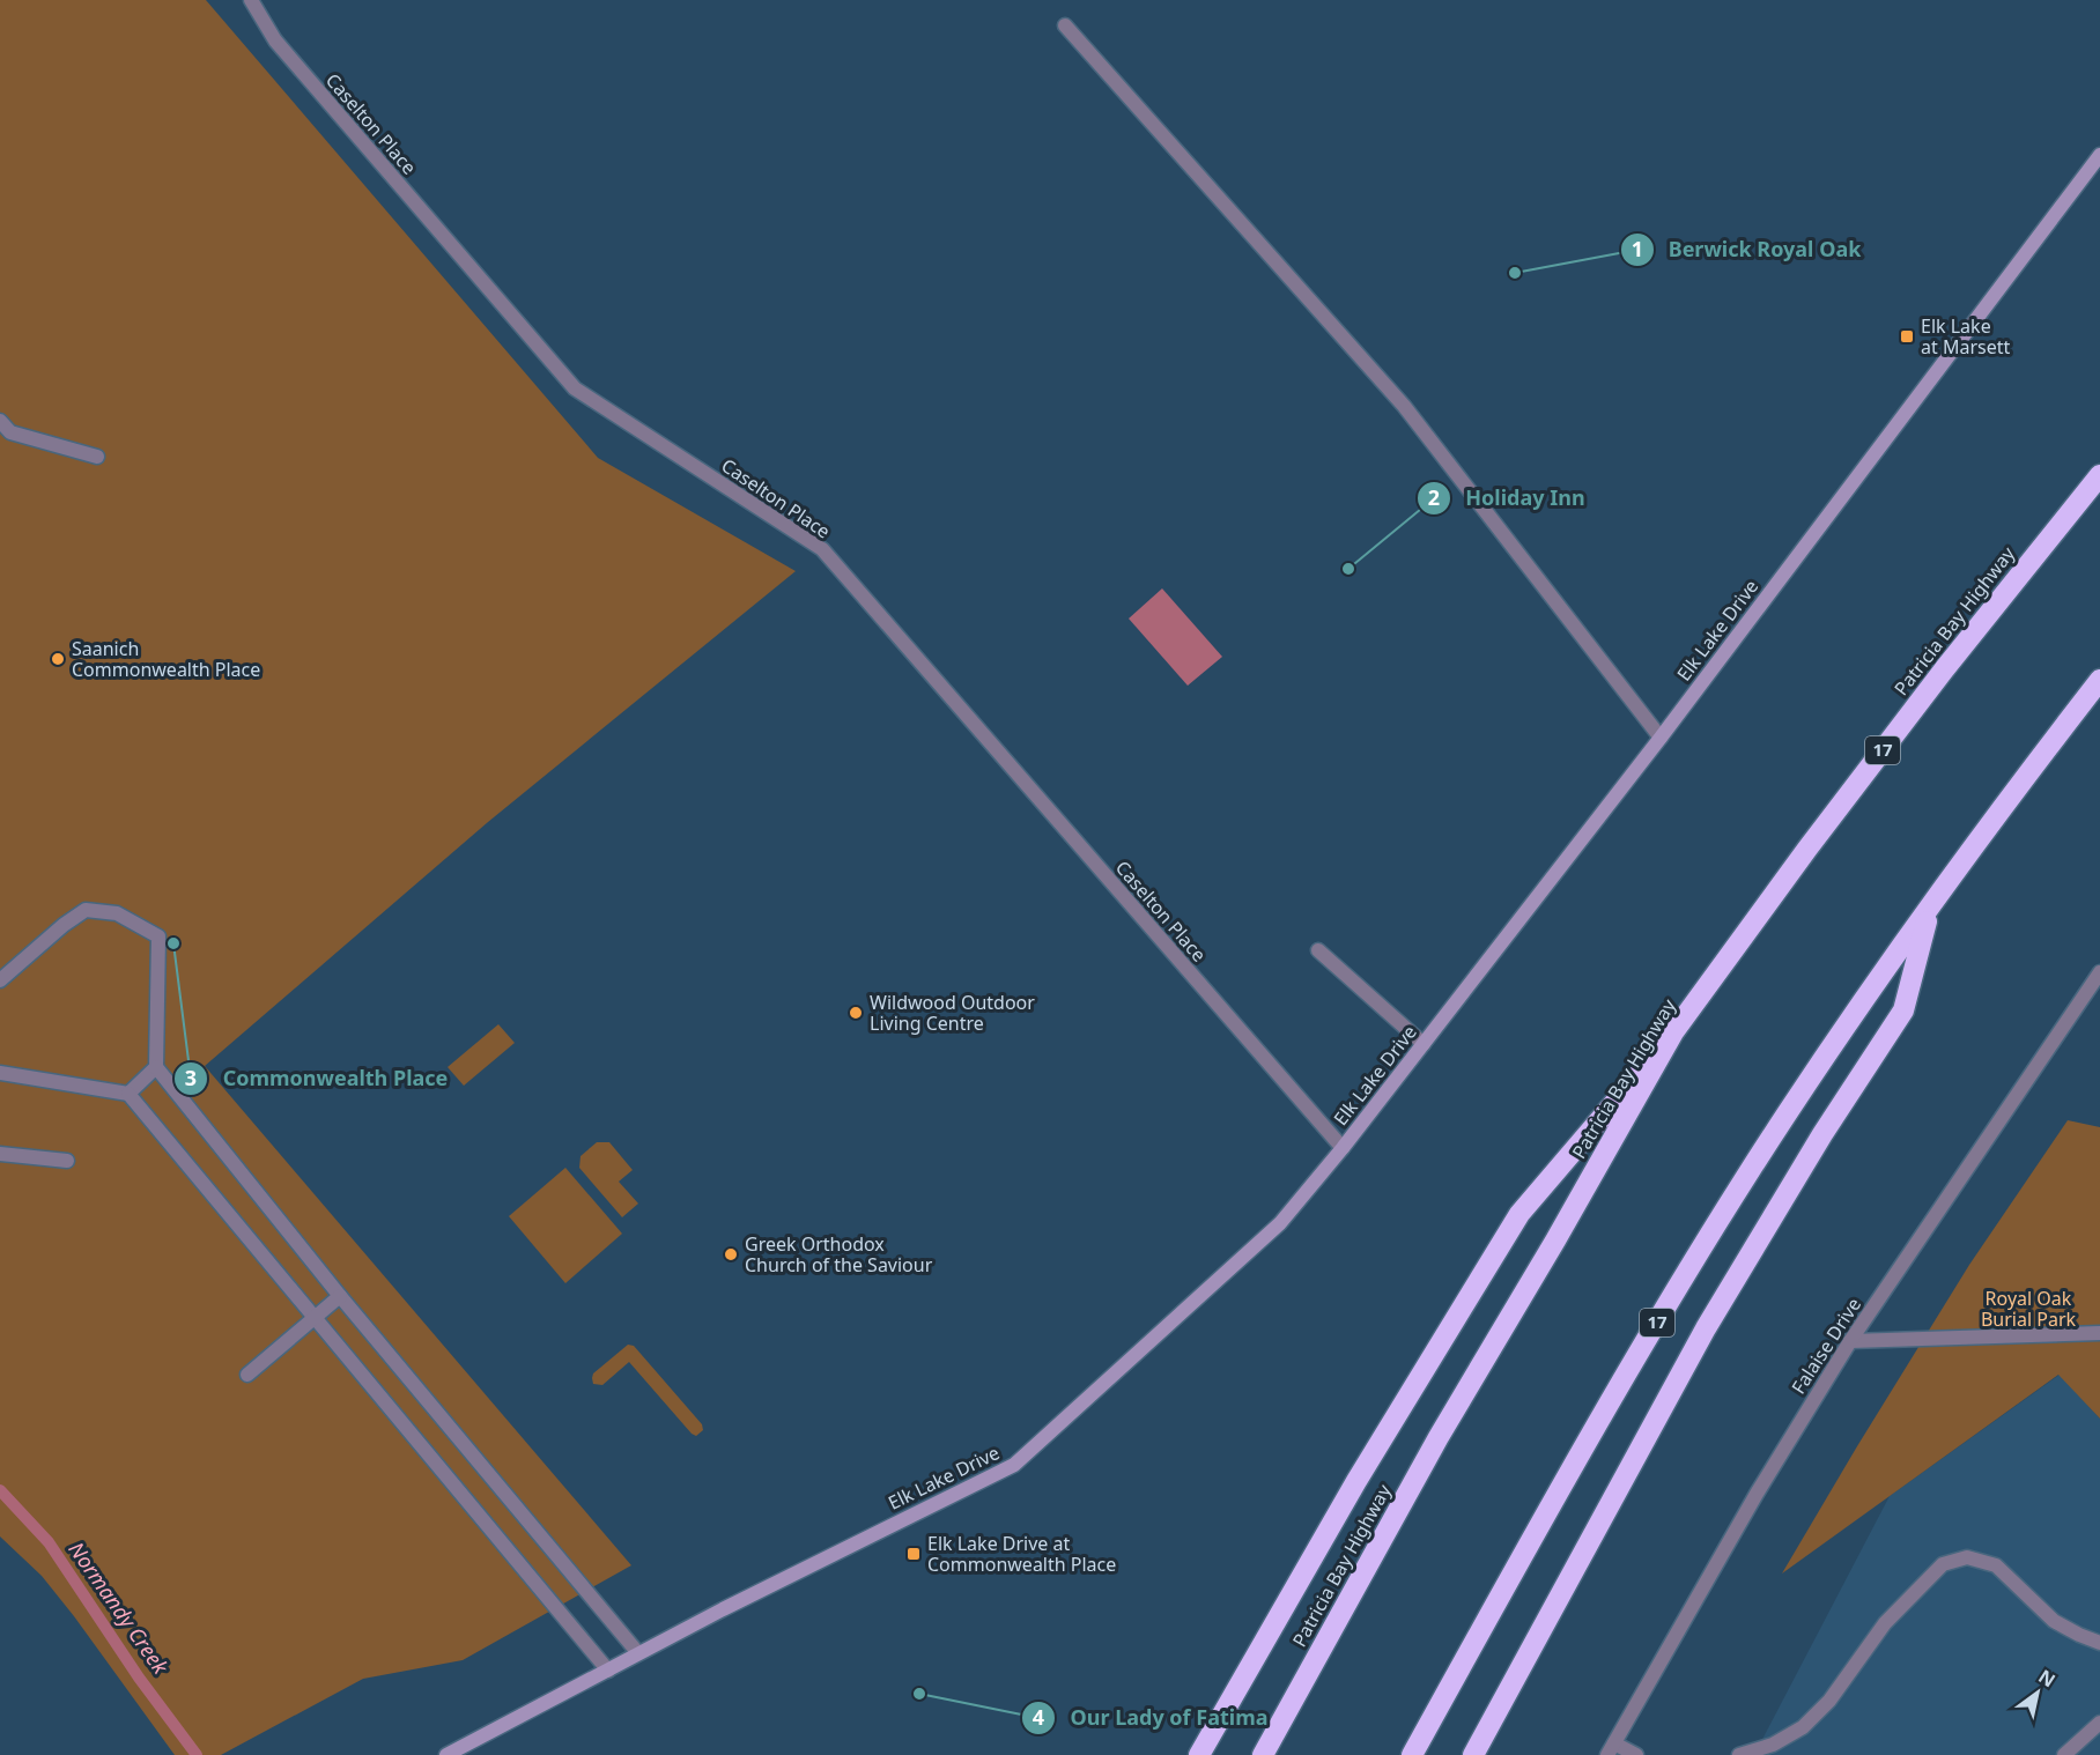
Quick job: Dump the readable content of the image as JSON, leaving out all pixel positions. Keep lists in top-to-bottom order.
{
  "streets": {
    "highway": ["Patricia Bay Highway", "17"],
    "street": ["Caselton Place", "Elk Lake Drive", "Falaise Drive"]
  },
  "crossings": [
    ["Caselton Place", "Elk Lake Drive"]
  ],
  "water": ["Normandy Creek"],
  "parks": ["Royal Oak Burial Park"],
  "places": {
    "other": [
      "Berwick Royal Oak",
      "Holiday Inn",
      "Saanich Commonwealth Place",
      "Commonwealth Place",
      "Wildwood Outdoor Living Centre",
      "Greek Orthodox Church of the Saviour",
      "Our Lady of Fatima"
    ],
    "transit": ["Elk Lake at Marsett", "Elk Lake Drive at Commonwealth Place"]
  },
  "north": "top right"
}
